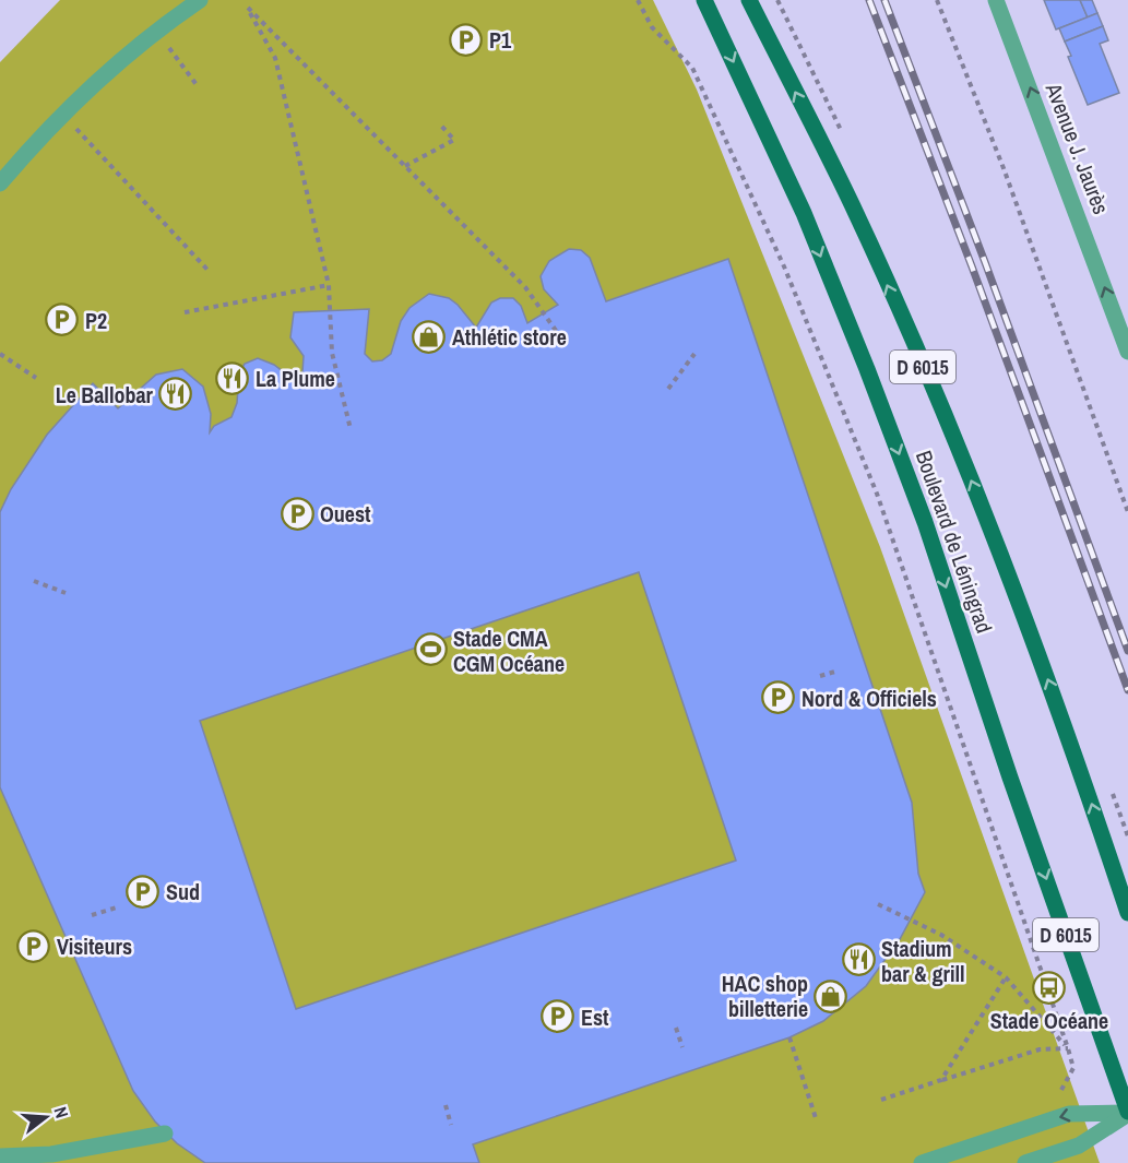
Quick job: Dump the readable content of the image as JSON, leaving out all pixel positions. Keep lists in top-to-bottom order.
{
  "streets": {
    "main road": ["D 6015", "Boulevard de Léningrad"],
    "street": ["Avenue J. Jaurès"]
  },
  "one_way": ["Avenue J. Jaurès"],
  "places": {
    "parking": [
      "P1",
      "P2",
      "Ouest",
      "Nord & Officiels",
      "Sud",
      "Visiteurs",
      "Est"
    ],
    "shop": ["Athlétic store", "HAC shop billetterie"],
    "restaurant": ["La Plume", "Le Ballobar", "Stadium bar & grill"],
    "sports": ["Stade CMA CGM Océane"],
    "bus stop": ["Stade Océane"]
  },
  "north": "right"
}
